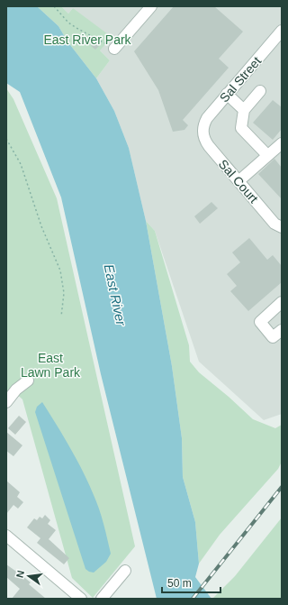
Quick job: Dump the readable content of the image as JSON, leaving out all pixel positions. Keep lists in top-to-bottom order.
{
  "streets": {
    "street": ["Sal Street", "Sal Court"]
  },
  "crossings": [
    ["Sal Street", "Sal Court"]
  ],
  "water": ["East River"],
  "parks": ["East River Park", "East Lawn Park"],
  "scale_bar": "50 m",
  "north": "left"
}
